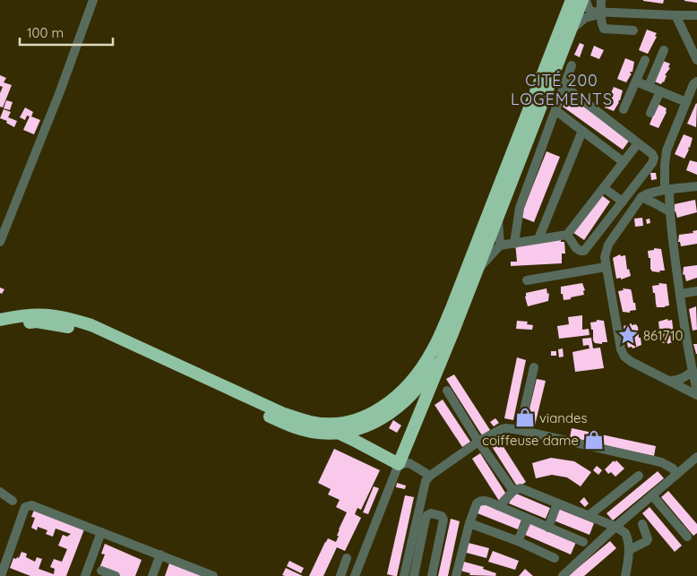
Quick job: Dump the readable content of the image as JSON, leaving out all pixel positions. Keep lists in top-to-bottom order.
{
  "districts": ["CITÉ 200 LOGEMENTS"],
  "places": {
    "place": ["861710"],
    "shop": ["viandes", "coiffeuse dame"]
  },
  "scale_bar": "100 m"
}
